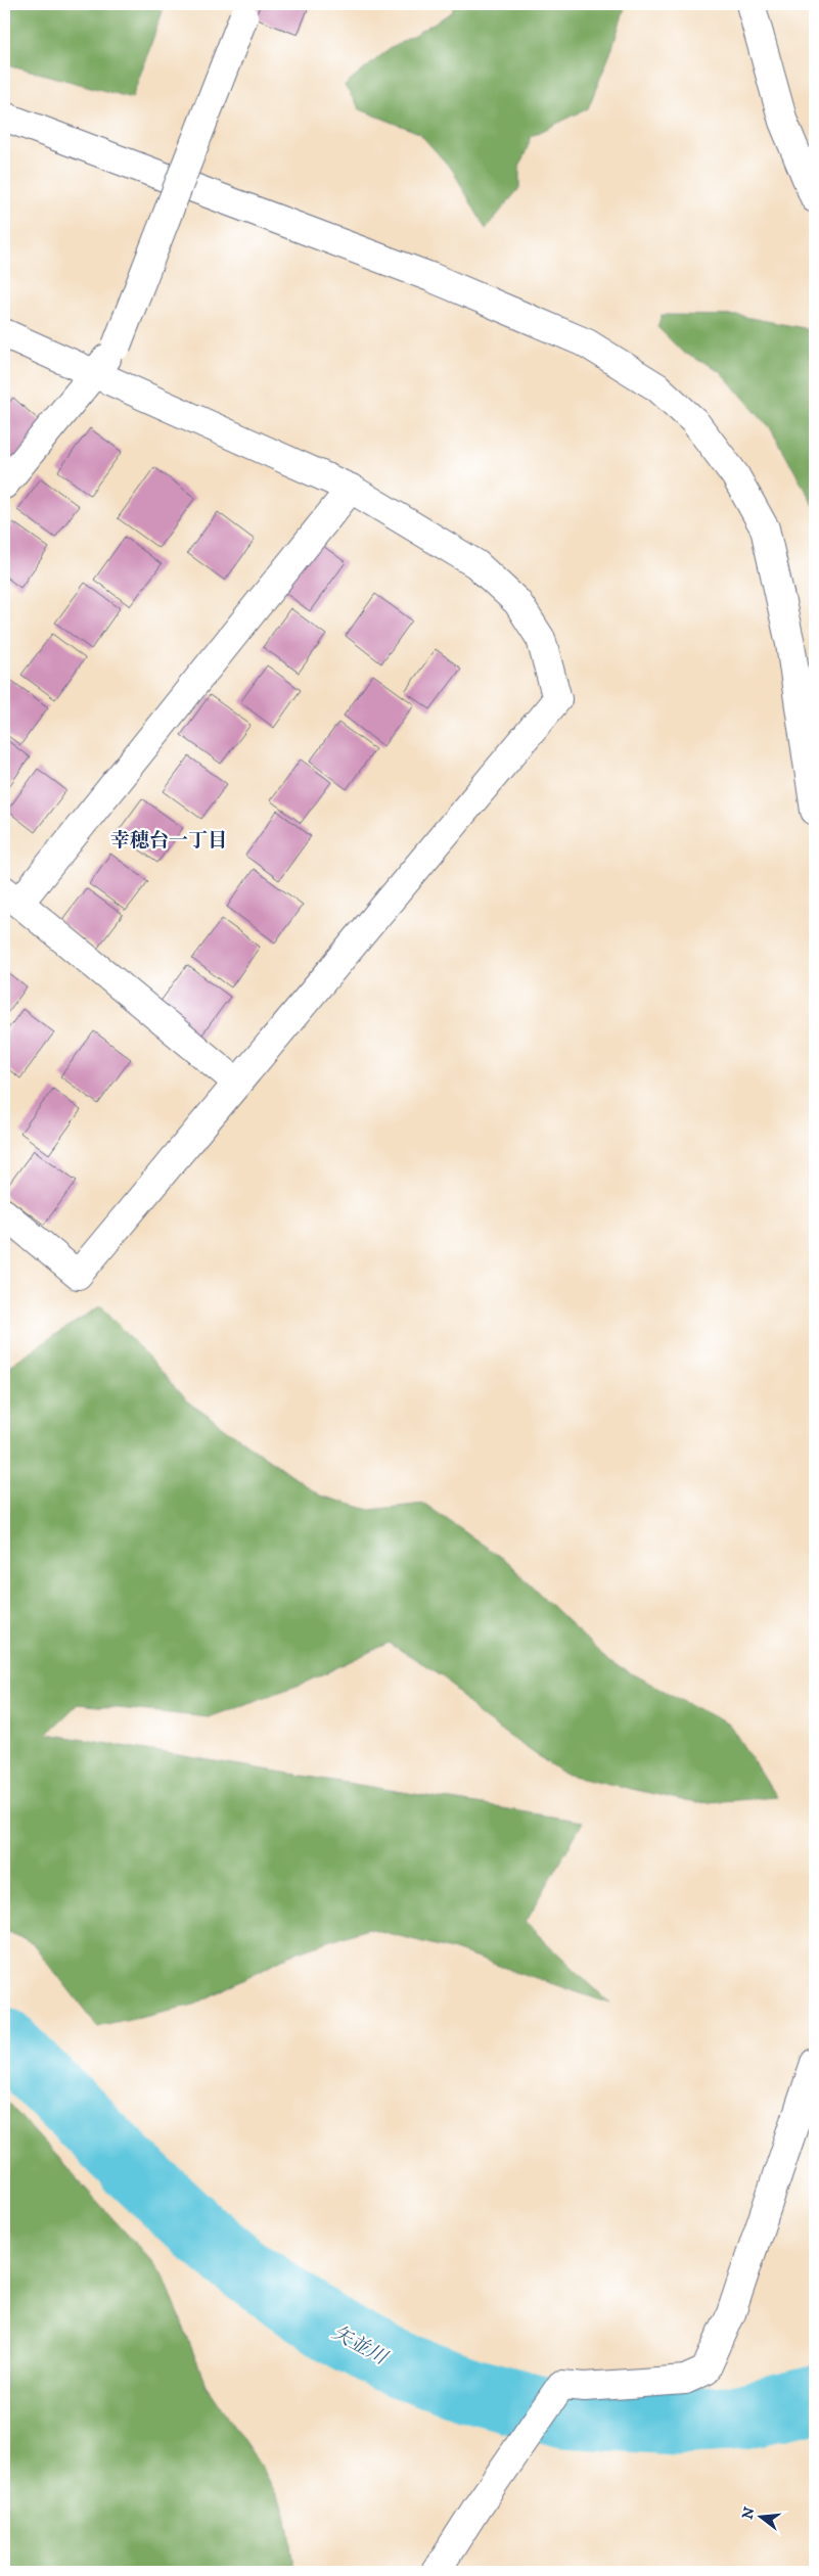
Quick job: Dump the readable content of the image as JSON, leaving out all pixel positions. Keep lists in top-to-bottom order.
{
  "districts": ["幸穂台一丁目"],
  "water": ["矢並川"],
  "north": "left"
}
